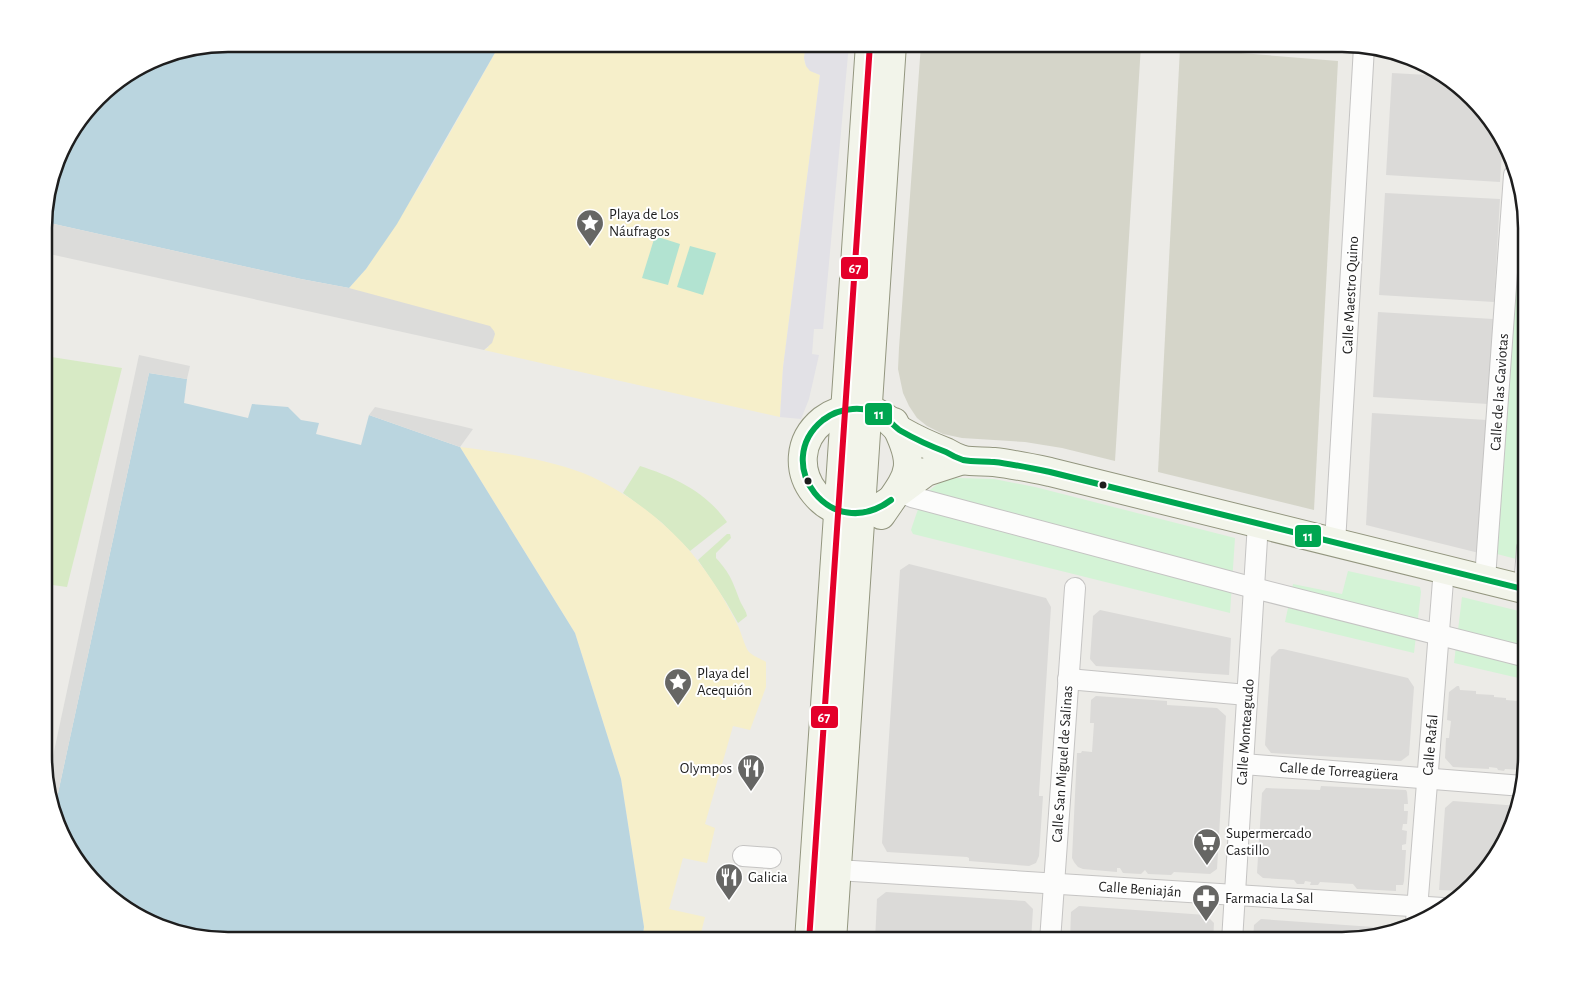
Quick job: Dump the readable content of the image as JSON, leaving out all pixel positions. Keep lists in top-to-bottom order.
{
  "streets": {
    "street": [
      "Calle Maestro Quino",
      "Calle de las Gaviotas",
      "Calle Monteagudo",
      "Calle Rafal",
      "Calle San Miguel de Salinas",
      "Calle de Torreagüera",
      "Calle Beniaján"
    ]
  },
  "crossings": [
    ["Calle Monteagudo", "Calle de Torreagüera"],
    ["Calle Monteagudo", "Calle Beniaján"],
    ["Calle Rafal", "Calle de Torreagüera"],
    ["Calle Rafal", "Calle Beniaján"],
    ["Calle San Miguel de Salinas", "Calle Beniaján"]
  ],
  "places": {
    "place": ["Playa de Los Náufragos", "Playa del Acequión"],
    "restaurant": ["Olympos", "Galicia"],
    "supermarket": ["Supermercado Castillo"],
    "pharmacy": ["Farmacia La Sal"]
  },
  "lines": ["transit line 67", "transit line 11"]
}
